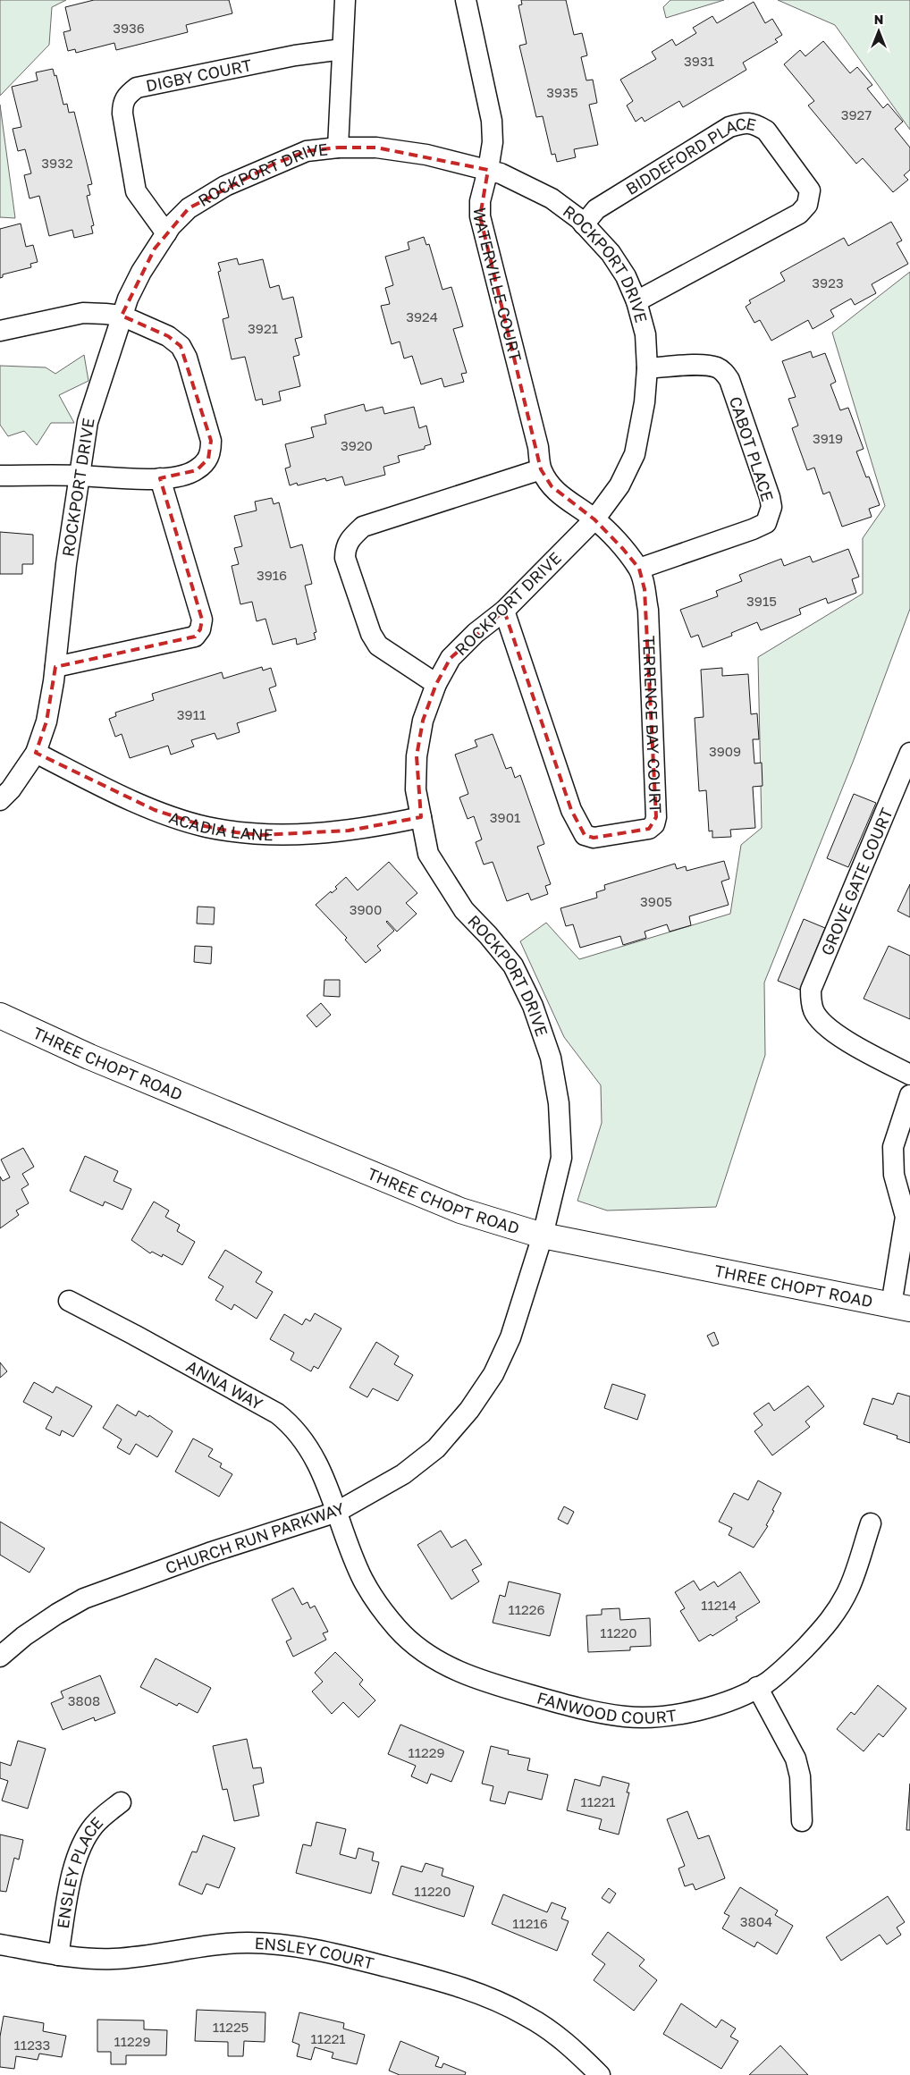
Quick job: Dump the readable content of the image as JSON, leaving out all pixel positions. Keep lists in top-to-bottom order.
{
  "streets": {
    "main road": ["THREE CHOPT ROAD"],
    "street": [
      "DIGBY COURT",
      "BIDDEFORD PLACE",
      "ROCKPORT DRIVE",
      "WATERVILLE COURT",
      "CABOT PLACE",
      "TERRENCE BAY COURT",
      "ACADIA LANE",
      "GROVE GATE COURT",
      "ANNA WAY",
      "CHURCH RUN PARKWAY",
      "FANWOOD COURT",
      "ENSLEY PLACE",
      "ENSLEY COURT"
    ]
  },
  "crossings": [
    ["DIGBY COURT", "ROCKPORT DRIVE"],
    ["BIDDEFORD PLACE", "ROCKPORT DRIVE"],
    ["ROCKPORT DRIVE", "WATERVILLE COURT"],
    ["ROCKPORT DRIVE", "CABOT PLACE"],
    ["ROCKPORT DRIVE", "TERRENCE BAY COURT"],
    ["ROCKPORT DRIVE", "ACADIA LANE"],
    ["ROCKPORT DRIVE", "THREE CHOPT ROAD"],
    ["ROCKPORT DRIVE", "CHURCH RUN PARKWAY"],
    ["WATERVILLE COURT", "TERRENCE BAY COURT"],
    ["CABOT PLACE", "TERRENCE BAY COURT"],
    ["THREE CHOPT ROAD", "CHURCH RUN PARKWAY"],
    ["ANNA WAY", "CHURCH RUN PARKWAY"],
    ["ANNA WAY", "FANWOOD COURT"],
    ["CHURCH RUN PARKWAY", "FANWOOD COURT"],
    ["ENSLEY PLACE", "ENSLEY COURT"]
  ],
  "house_numbers": [
    "3936",
    "3931",
    "3935",
    "3927",
    "3932",
    "3923",
    "3924",
    "3921",
    "3919",
    "3920",
    "3916",
    "3915",
    "3911",
    "3909",
    "3901",
    "3905",
    "3900",
    "11214",
    "11226",
    "11220",
    "3808",
    "11229",
    "11221",
    "11220",
    "3804",
    "11216",
    "11225",
    "11221",
    "11229",
    "11233"
  ],
  "north": "top"
}
